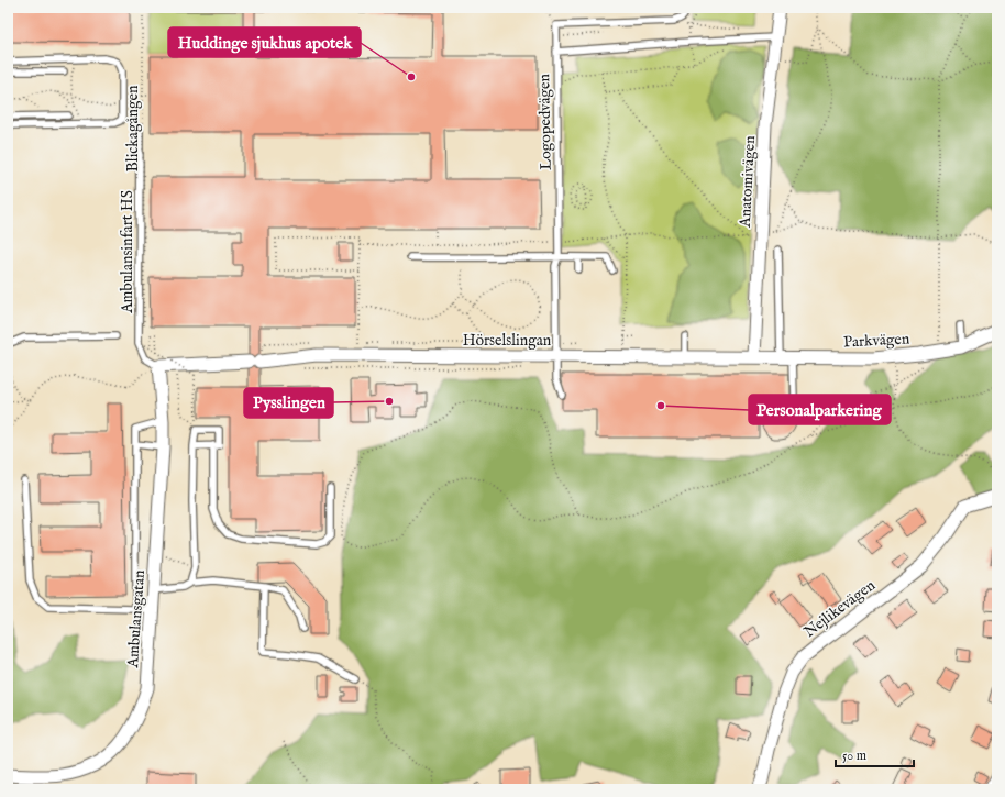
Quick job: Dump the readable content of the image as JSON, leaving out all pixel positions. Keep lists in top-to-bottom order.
{
  "streets": {
    "street": [
      "Anatomivägen",
      "Hörselslingan",
      "Parkvägen",
      "Nejlikevägen",
      "Ambulansgatan"
    ],
    "lane": ["Logopedvägen", "Ambulansinfart HS"],
    "path": ["Blickagången"]
  },
  "crossings": [
    ["Logopedvägen", "Hörselslingan"],
    ["Anatomivägen", "Hörselslingan"],
    ["Anatomivägen", "Parkvägen"],
    ["Ambulansinfart HS", "Hörselslingan"],
    ["Ambulansinfart HS", "Ambulansgatan"],
    ["Hörselslingan", "Parkvägen"],
    ["Hörselslingan", "Ambulansgatan"]
  ],
  "places": ["Huddinge sjukhus apotek", "Pysslingen", "Personalparkering"],
  "scale_bar": "50 m"
}
